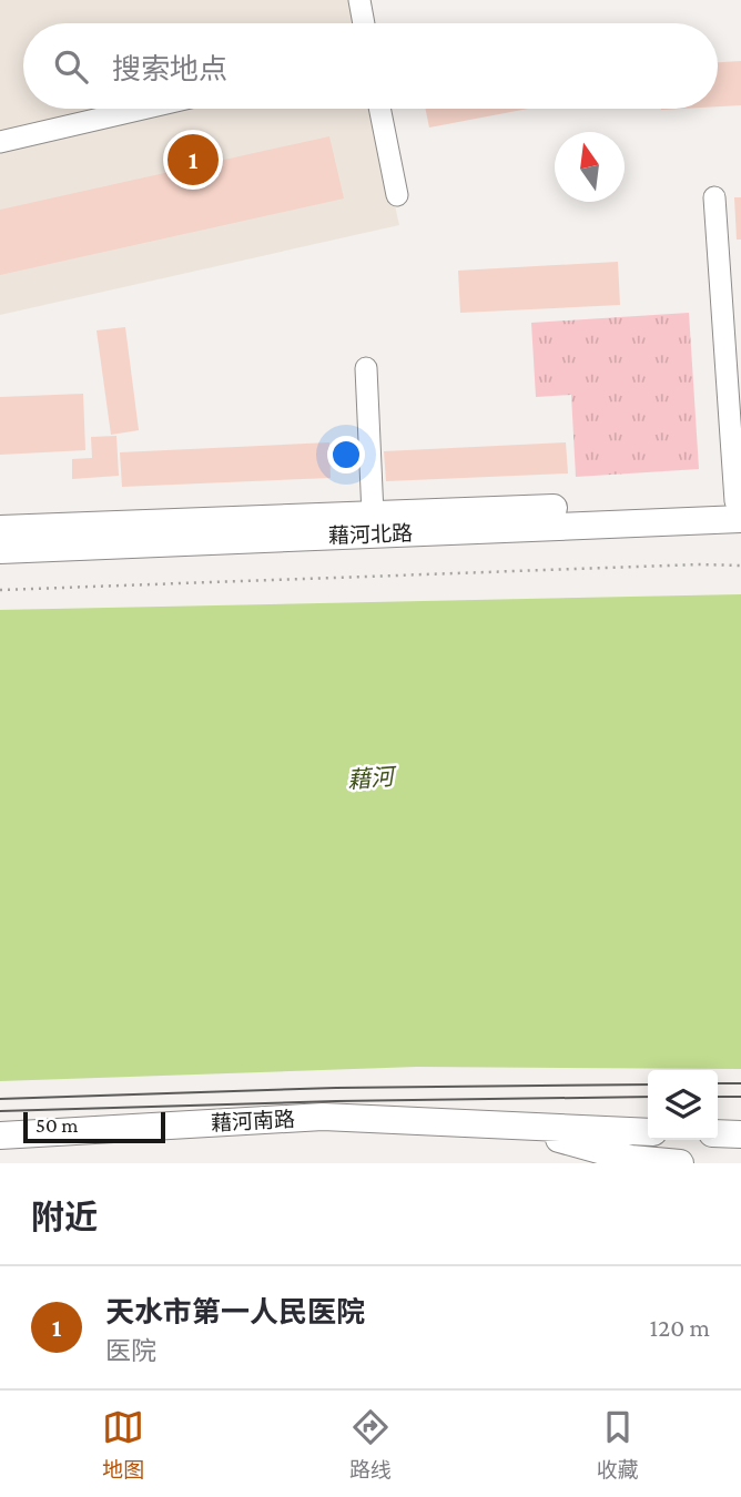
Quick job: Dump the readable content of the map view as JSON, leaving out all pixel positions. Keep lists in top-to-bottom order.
{
  "streets": {
    "main road": ["藉河北路", "藉河南路"]
  },
  "water": ["藉河"],
  "scale_bar": "50 m",
  "north": "top",
  "page": {
    "search": "搜索地点",
    "pins": "1",
    "scale": "50 m",
    "heading": "附近",
    "list": [
      {
        "mark": "1",
        "name": "天水市第一人民医院",
        "note": "医院",
        "value": "120 m"
      }
    ],
    "nav": ["地图", "路线", "收藏"]
  }
}
